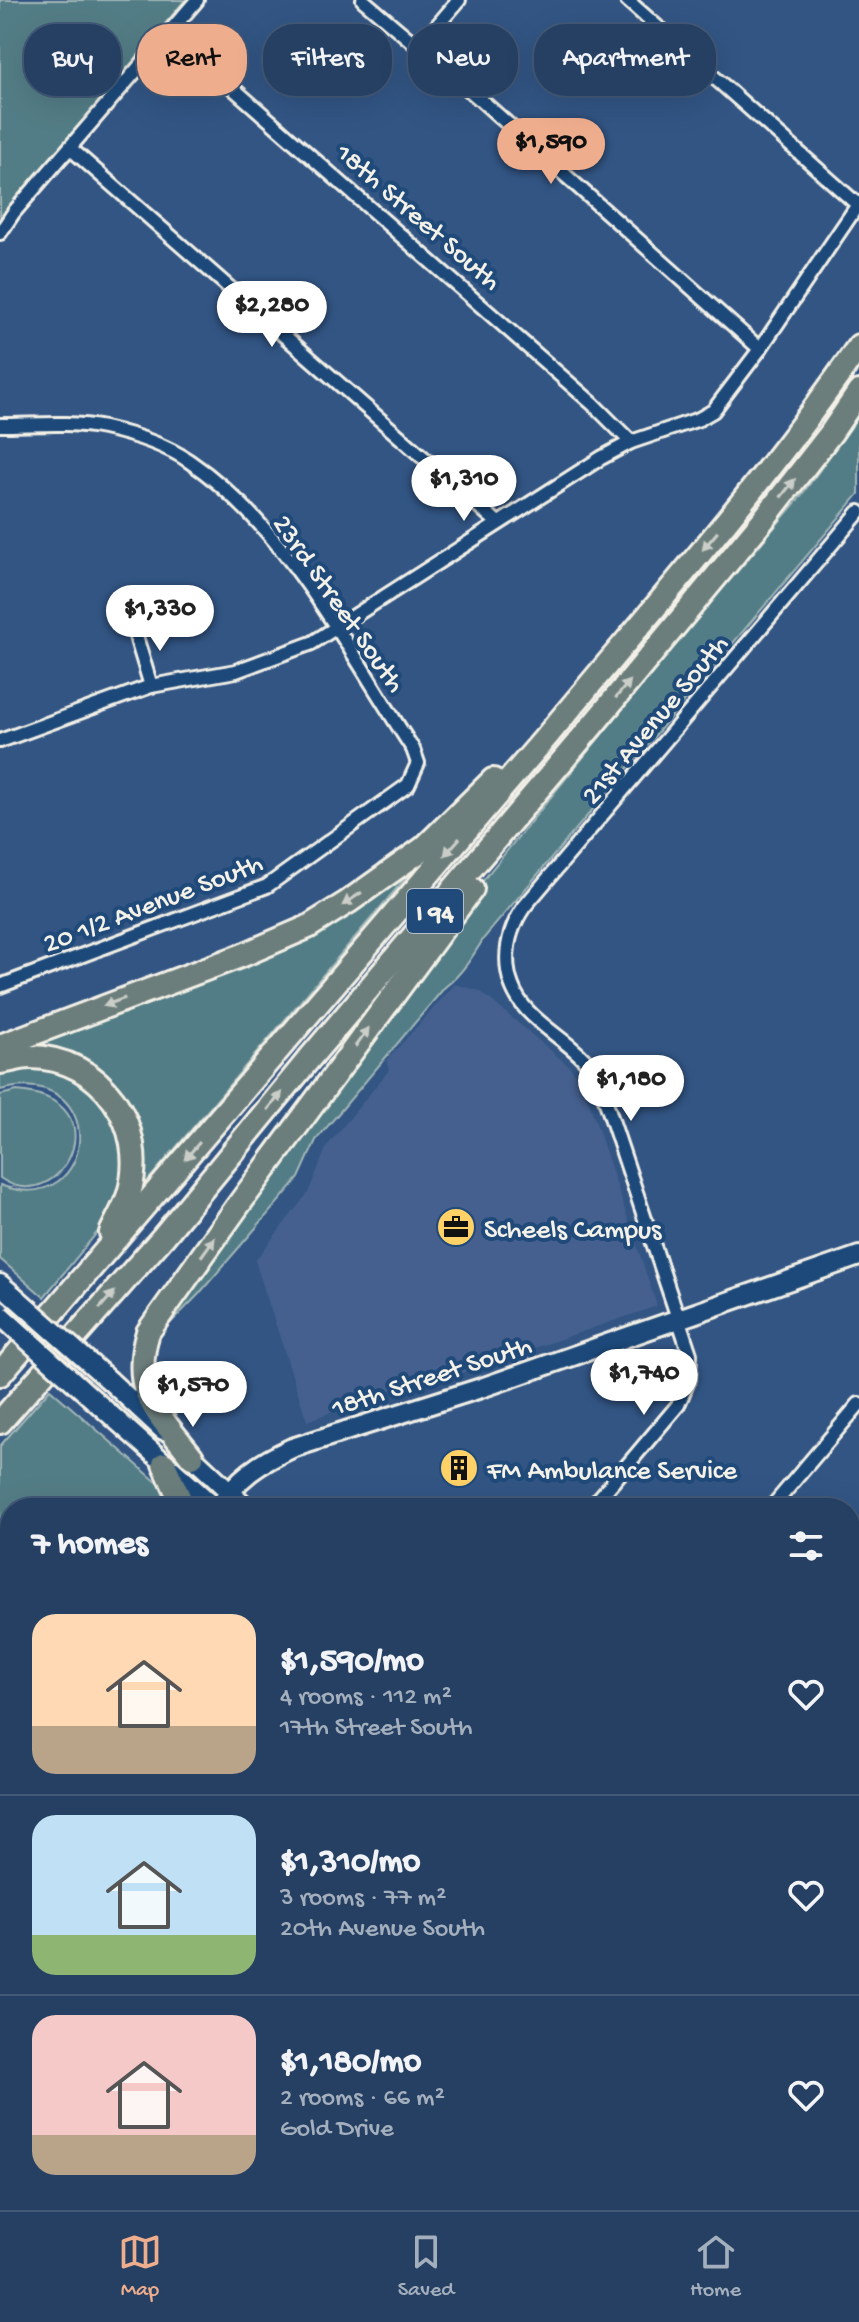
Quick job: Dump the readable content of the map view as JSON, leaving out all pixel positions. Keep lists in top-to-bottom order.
{
  "streets": {
    "highway": ["I 94"],
    "street": [
      "18th Street South",
      "23rd Street South",
      "21st Avenue South",
      "20 1/2 Avenue South"
    ]
  },
  "crossings": [
    ["18th Street South", "21st Avenue South"],
    ["23rd Street South", "20 1/2 Avenue South"]
  ],
  "places": {
    "office": ["Scheels Campus"],
    "building": ["FM Ambulance Service"]
  },
  "page": {
    "chip": [
      "Buy",
      "Rent",
      "Filters",
      "New",
      "Apartment"
    ],
    "price": [
      "$1,590",
      "$2,280",
      "$1,310",
      "$1,330",
      "$1,180",
      "$1,740",
      "$1,570"
    ],
    "heading": "7 homes",
    "list": [
      {
        "name": "$1,590/mo",
        "note": "4 rooms · 112 m² · 17th Street South"
      },
      {
        "name": "$1,310/mo",
        "note": "3 rooms · 77 m² · 20th Avenue South"
      },
      {
        "name": "$1,180/mo",
        "note": "2 rooms · 66 m² · Gold Drive"
      }
    ],
    "tabs": ["Map", "Saved", "Home"]
  }
}
